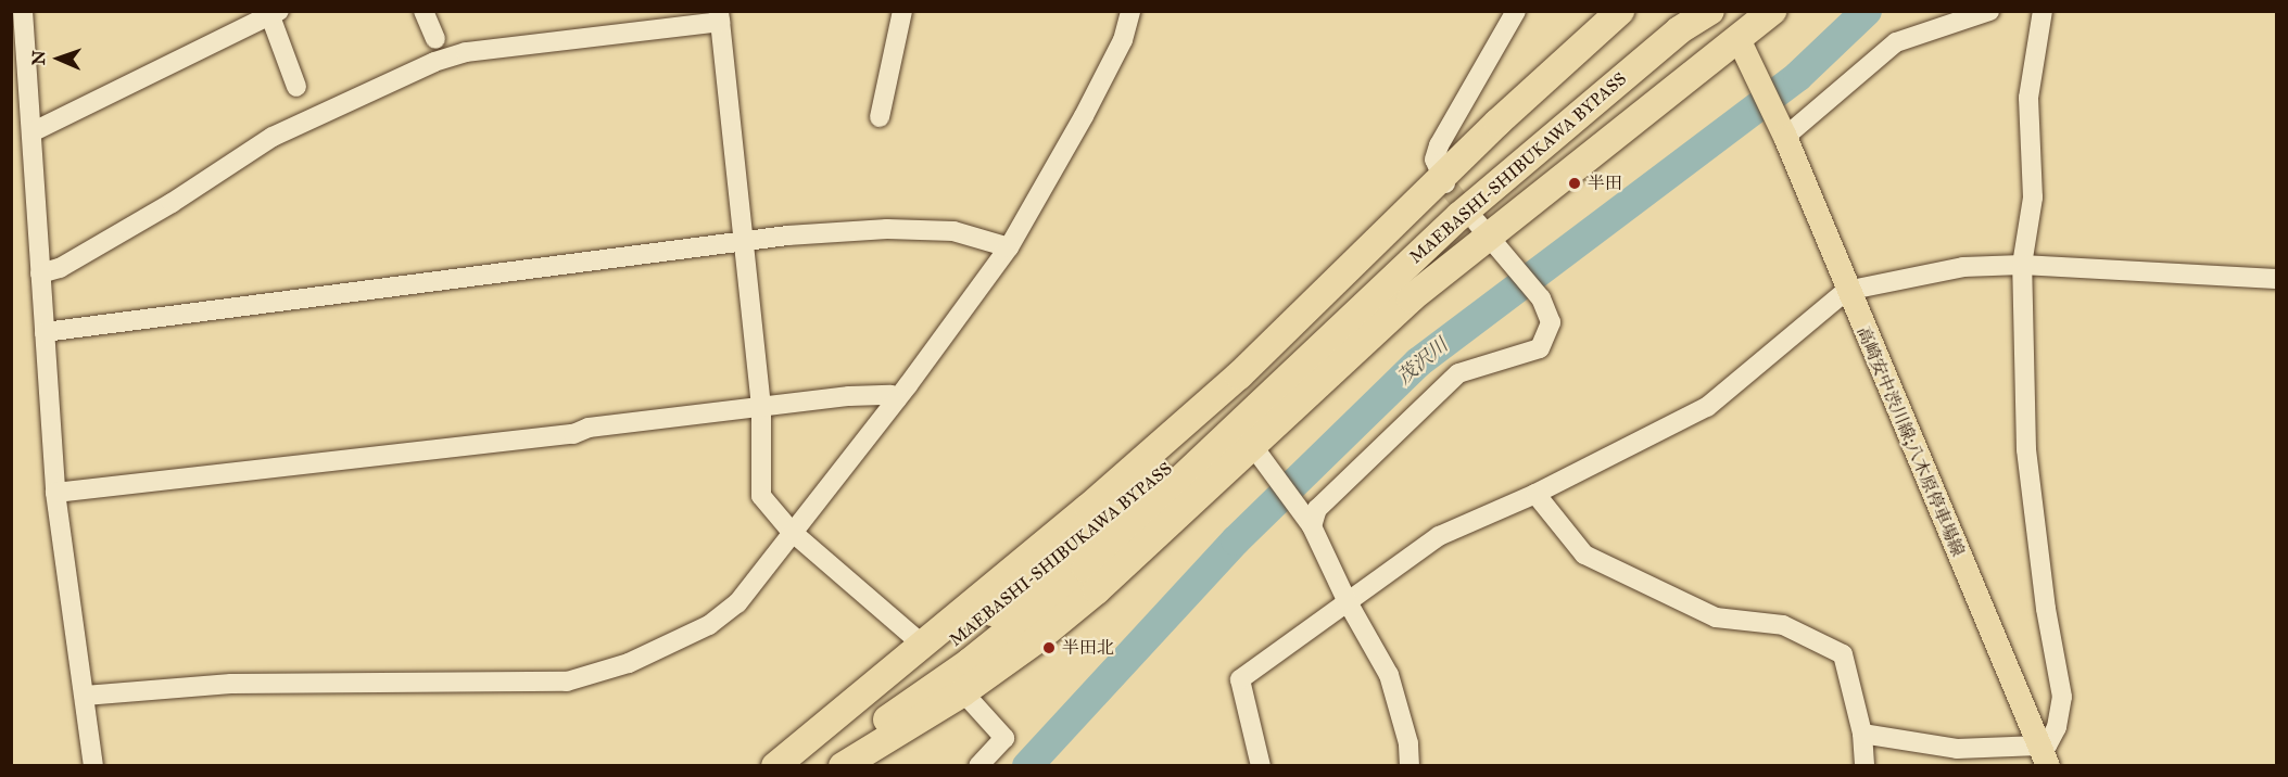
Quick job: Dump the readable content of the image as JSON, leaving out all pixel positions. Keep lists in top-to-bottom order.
{
  "streets": {
    "highway": ["MAEBASHI-SHIBUKAWA BYPASS"],
    "main road": ["高崎安中渋川線;八木原停車場線"]
  },
  "water": ["茂沢川"],
  "places": ["半田", "半田北"],
  "north": "left"
}
